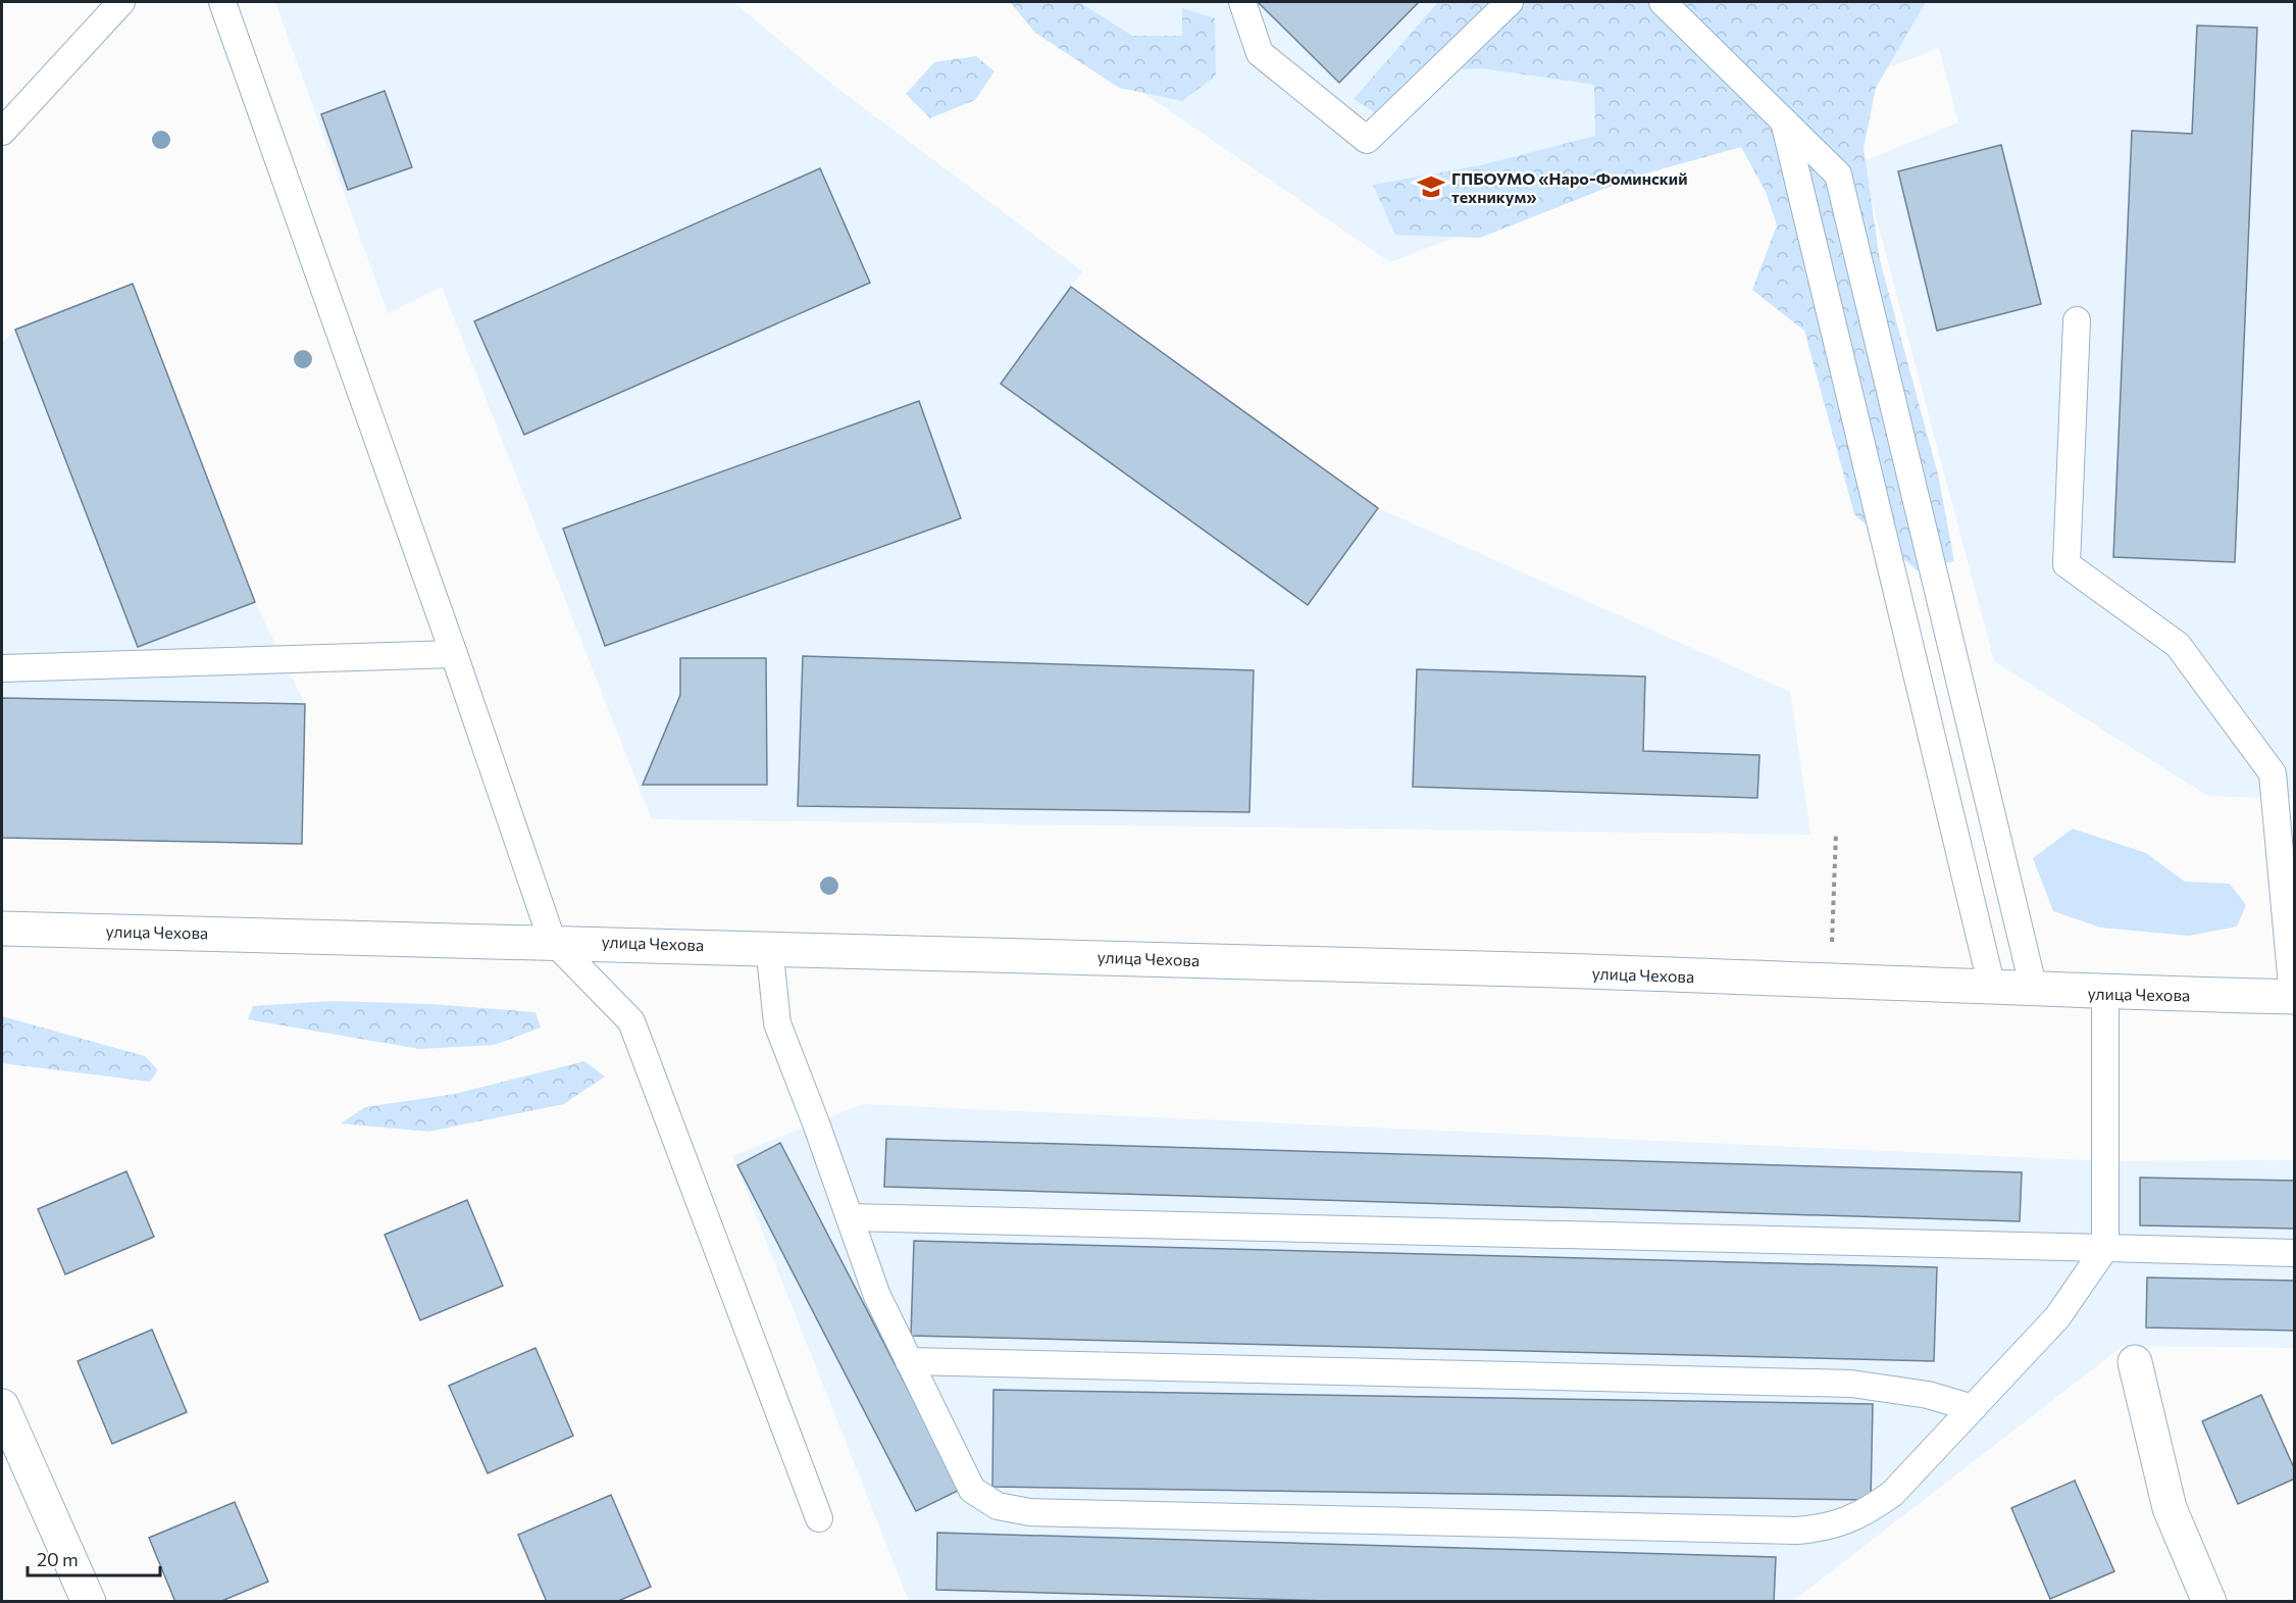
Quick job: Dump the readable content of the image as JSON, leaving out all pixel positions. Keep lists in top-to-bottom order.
{
  "streets": {
    "street": ["улица Чехова"]
  },
  "places": {
    "school or university": ["ГПБОУМО «Наро-Фоминский техникум»"]
  },
  "scale_bar": "20 m"
}
